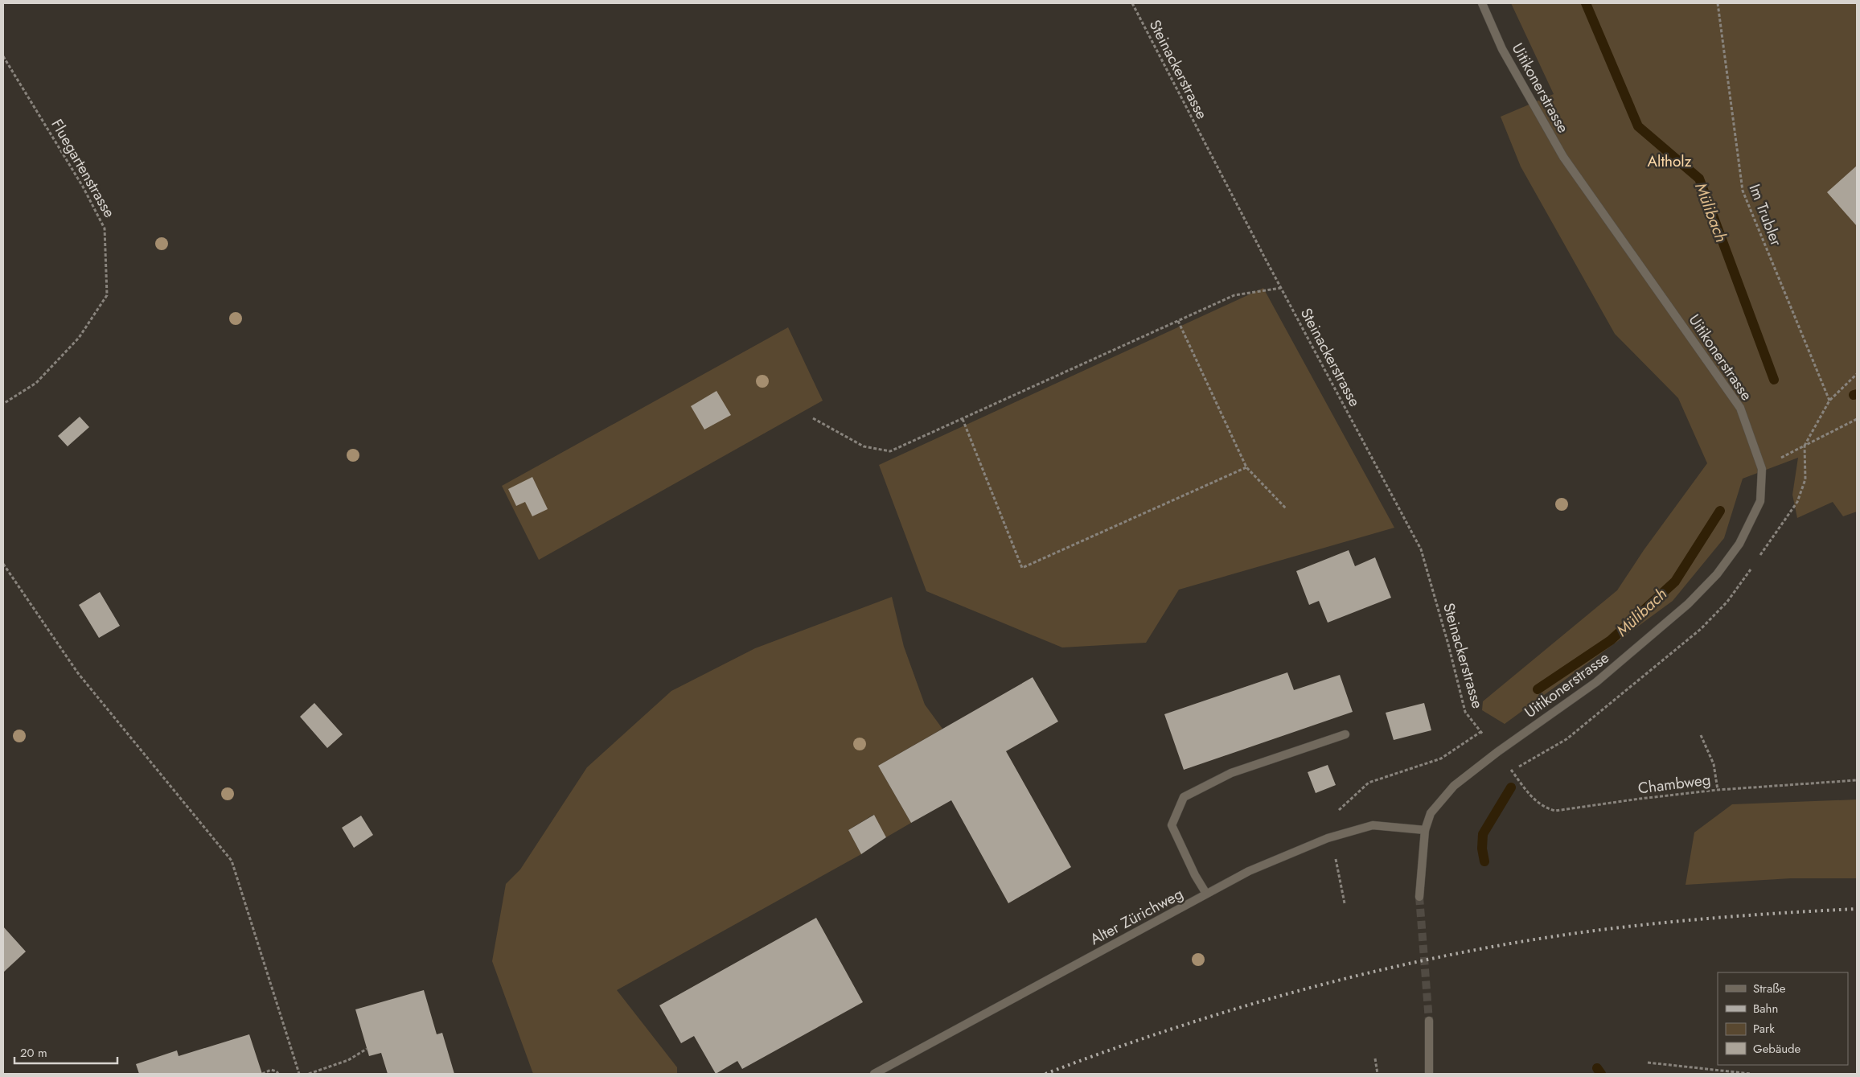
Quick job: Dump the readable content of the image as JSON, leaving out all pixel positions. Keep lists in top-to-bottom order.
{
  "streets": {
    "street": ["Uitikonerstrasse", "Alter Zürichweg"],
    "path": [
      "Steinackerstrasse",
      "Fluegartenstrasse",
      "Im Trubler",
      "Chambweg"
    ]
  },
  "crossings": [
    ["Steinackerstrasse", "Alter Zürichweg"],
    ["Uitikonerstrasse", "Alter Zürichweg"]
  ],
  "water": ["Mülibach"],
  "parks": ["Altholz"],
  "legend": [
    "Straße",
    "Bahn",
    "Park",
    "Gebäude"
  ],
  "scale_bar": "20 m"
}
